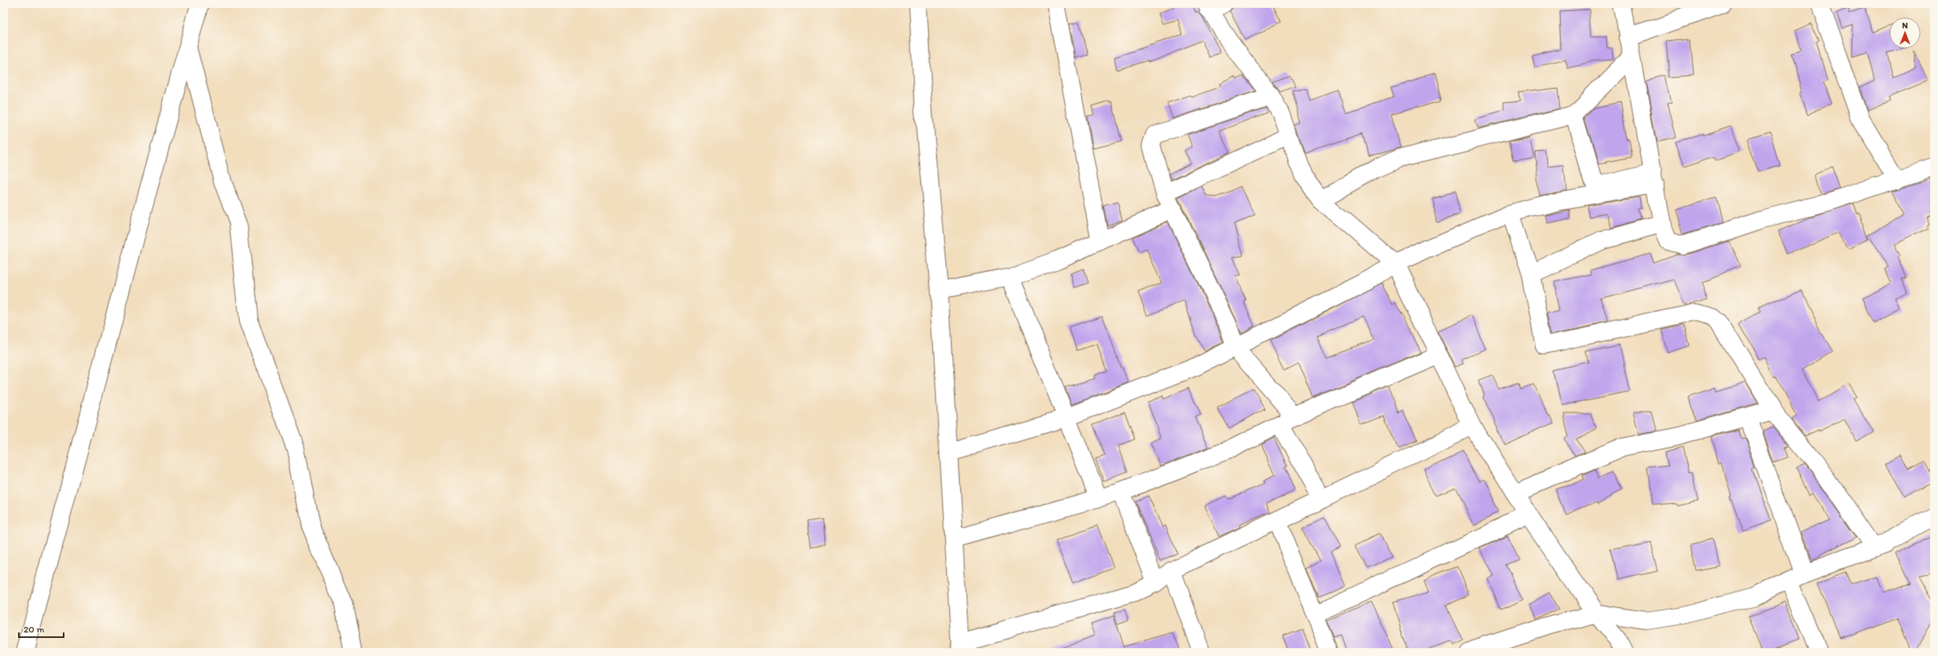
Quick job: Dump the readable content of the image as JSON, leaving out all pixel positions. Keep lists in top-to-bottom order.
{
  "scale_bar": "20 m",
  "north": "top"
}
